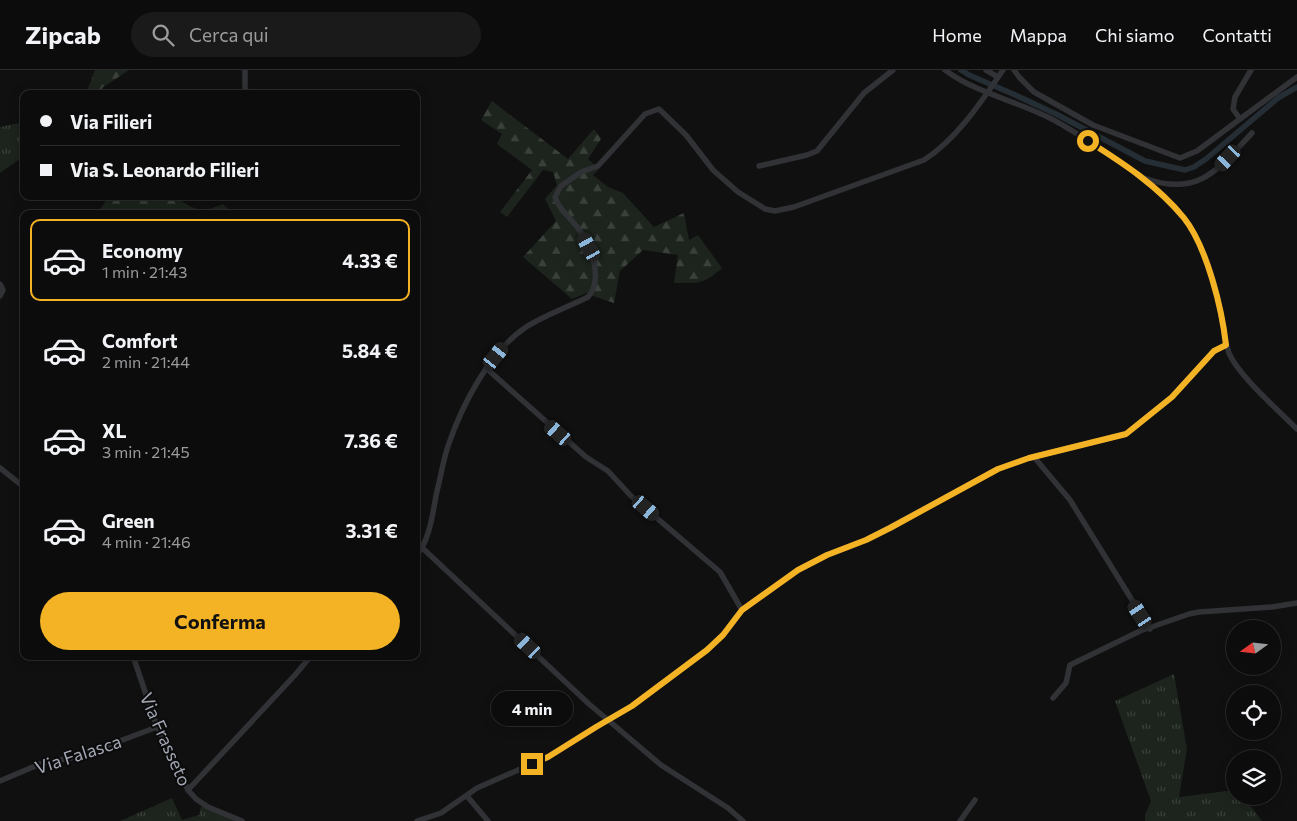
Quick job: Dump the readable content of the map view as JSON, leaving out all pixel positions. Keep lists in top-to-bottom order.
{
  "streets": {
    "street": ["Via Frasseto", "Via Falasca"]
  },
  "crossings": [
    ["Via Frasseto", "Via Falasca"]
  ],
  "north": "left",
  "page": {
    "header": "Zipcab",
    "search": "Cerca qui",
    "nav": [
      "Home",
      "Mappa",
      "Chi siamo",
      "Contatti"
    ],
    "banner": ["Via Filieri", "Via S. Leonardo Filieri"],
    "list": [
      {
        "name": "Economy",
        "note": "1 min · 21:43",
        "value": "4.33 €"
      },
      {
        "name": "Comfort",
        "note": "2 min · 21:44",
        "value": "5.84 €"
      },
      {
        "name": "XL",
        "note": "3 min · 21:45",
        "value": "7.36 €"
      },
      {
        "name": "Green",
        "note": "4 min · 21:46",
        "value": "3.31 €"
      }
    ],
    "buttons": "Conferma",
    "bubble": "4 min"
  }
}
